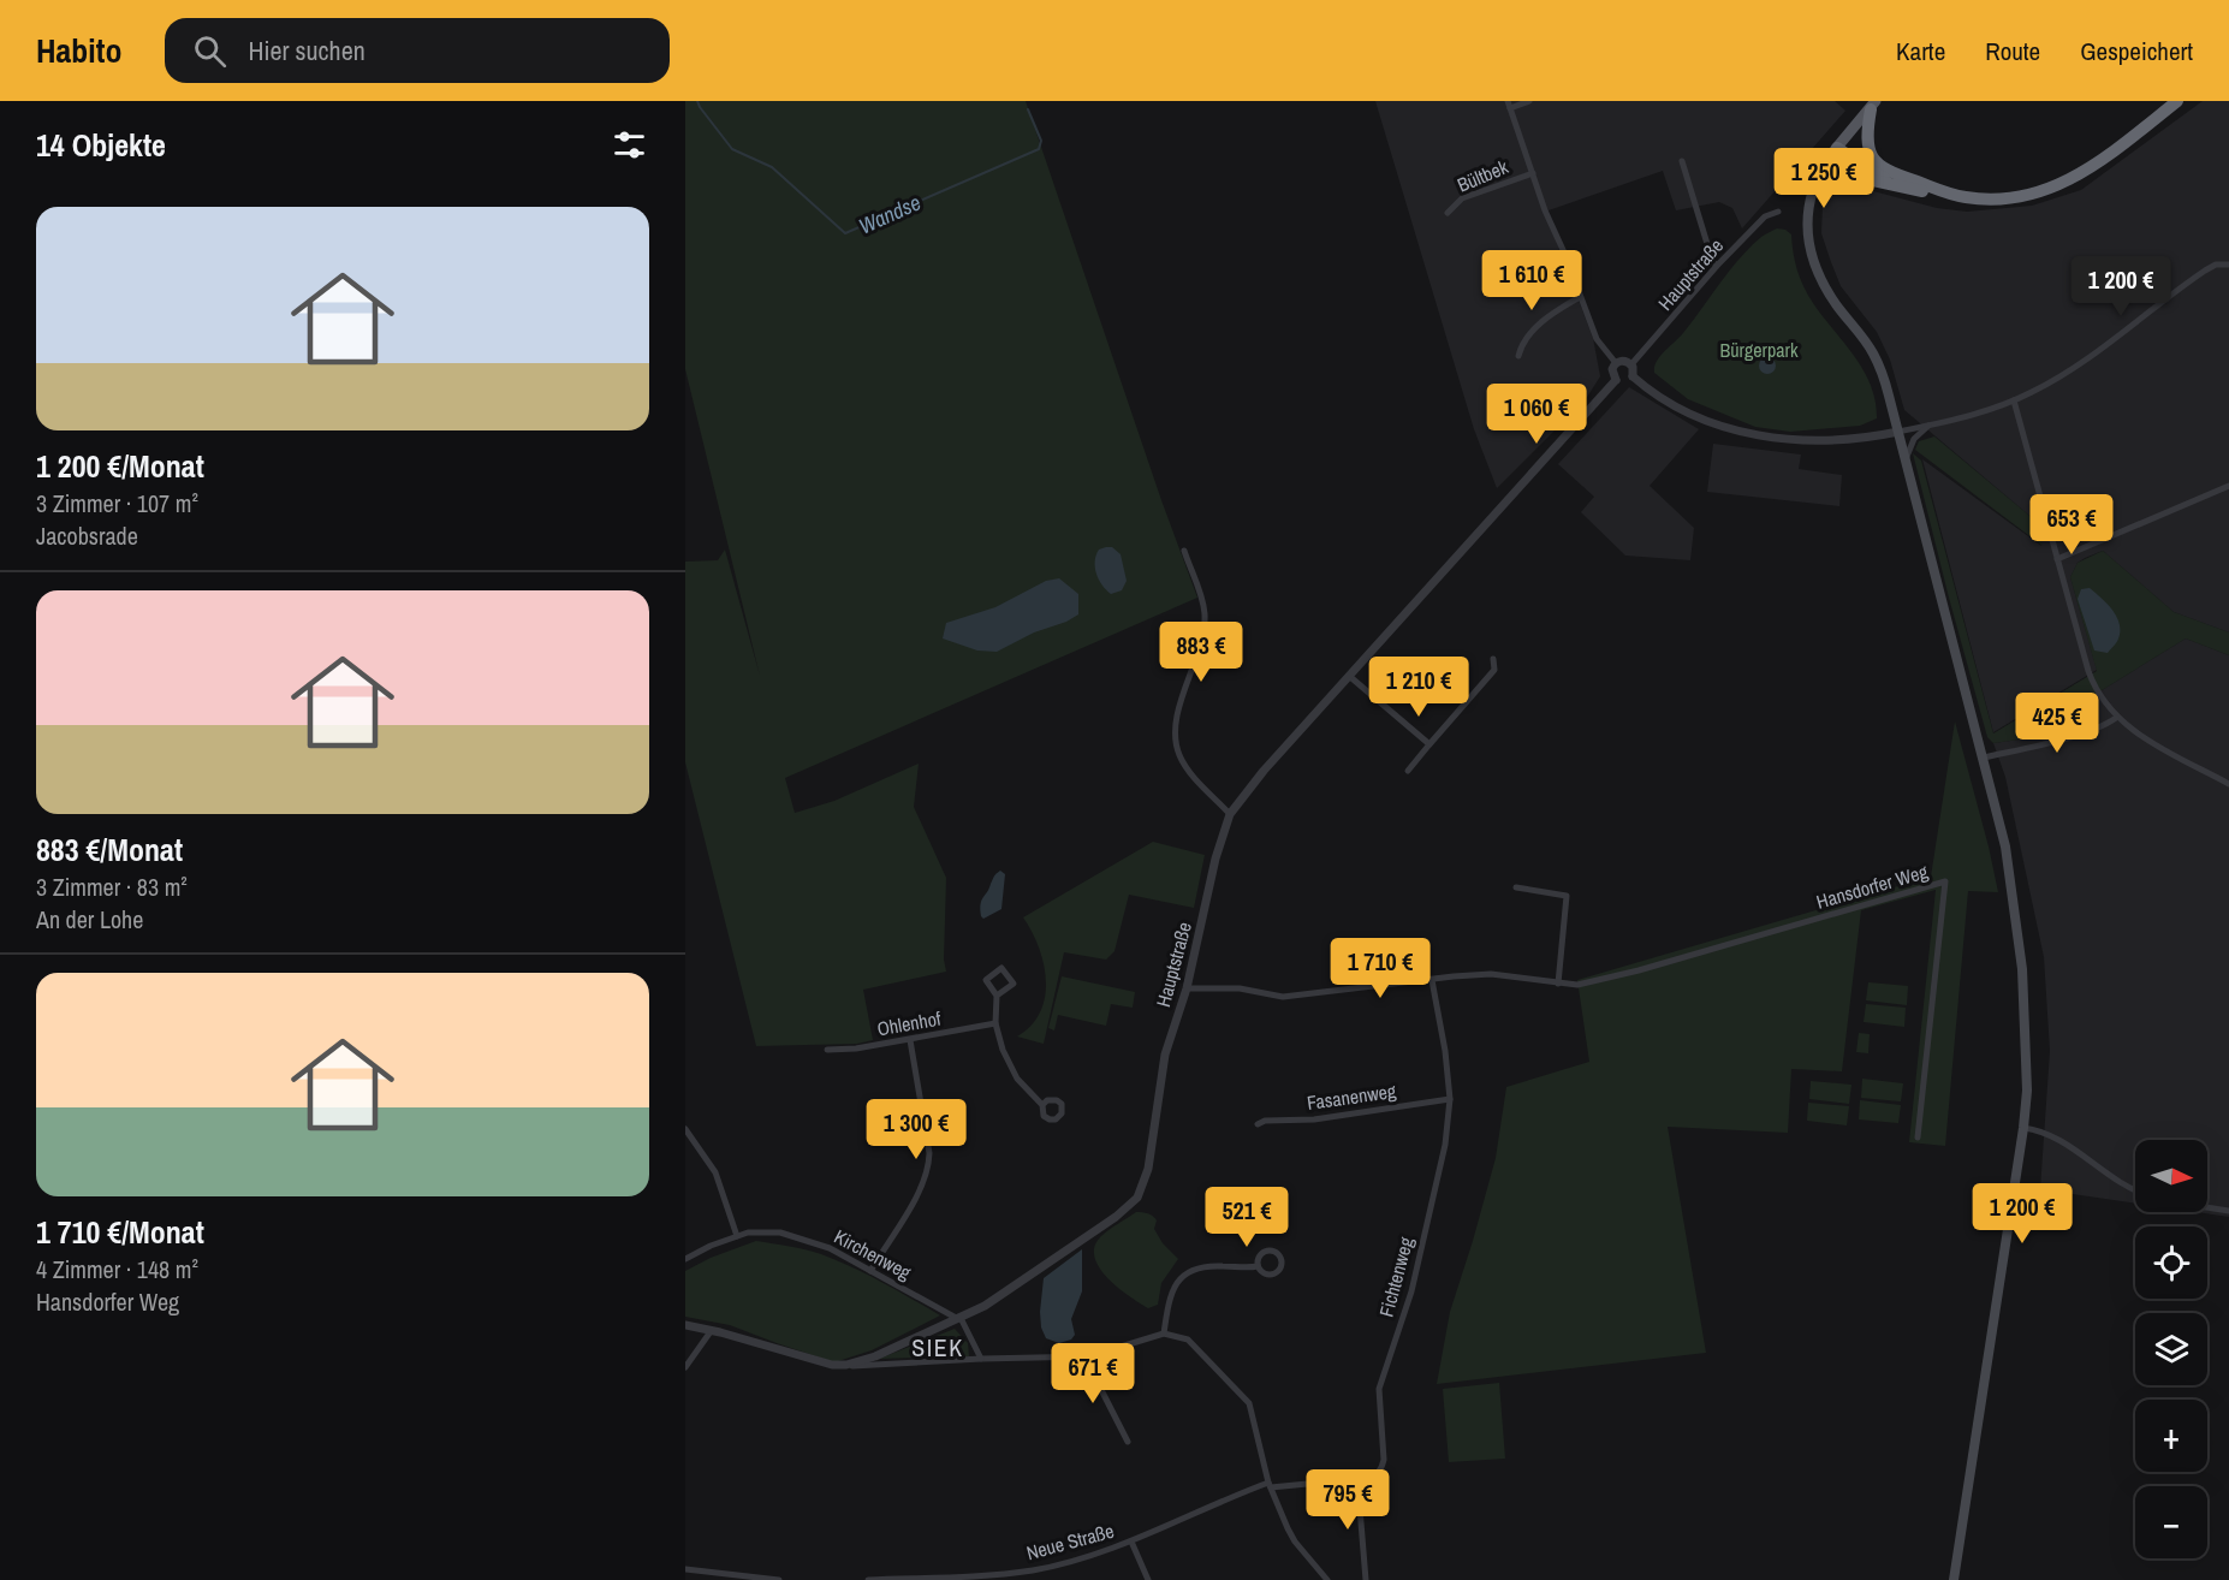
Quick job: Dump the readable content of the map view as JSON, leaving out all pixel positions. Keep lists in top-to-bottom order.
{
  "streets": {
    "street": [
      "Bültbek",
      "Hauptstraße",
      "Hansdorfer Weg",
      "Ohlenhof",
      "Fasanenweg",
      "Kirchenweg",
      "Fichtenweg",
      "Neue Straße"
    ]
  },
  "crossings": [
    ["Bültbek", "Hauptstraße"],
    ["Hauptstraße", "Hansdorfer Weg"],
    ["Hauptstraße", "Kirchenweg"],
    ["Hansdorfer Weg", "Fichtenweg"],
    ["Fasanenweg", "Fichtenweg"],
    ["Fichtenweg", "Neue Straße"]
  ],
  "districts": ["SIEK"],
  "water": ["Wandse"],
  "parks": ["Bürgerpark"],
  "north": "right",
  "page": {
    "header": "Habito",
    "search": "Hier suchen",
    "nav": ["Karte", "Route", "Gespeichert"],
    "heading": "14 Objekte",
    "price": [
      "1 250 €",
      "1 610 €",
      "1 200 €",
      "1 060 €",
      "653 €",
      "883 €",
      "1 210 €",
      "425 €",
      "1 710 €",
      "1 300 €",
      "1 200 €",
      "521 €",
      "671 €",
      "795 €"
    ],
    "list": [
      {
        "name": "1 200 €/Monat",
        "note": "3 Zimmer · 107 m² · Jacobsrade"
      },
      {
        "name": "883 €/Monat",
        "note": "3 Zimmer · 83 m² · An der Lohe"
      },
      {
        "name": "1 710 €/Monat",
        "note": "4 Zimmer · 148 m² · Hansdorfer Weg"
      }
    ],
    "map_buttons": ["+", "−"]
  }
}
